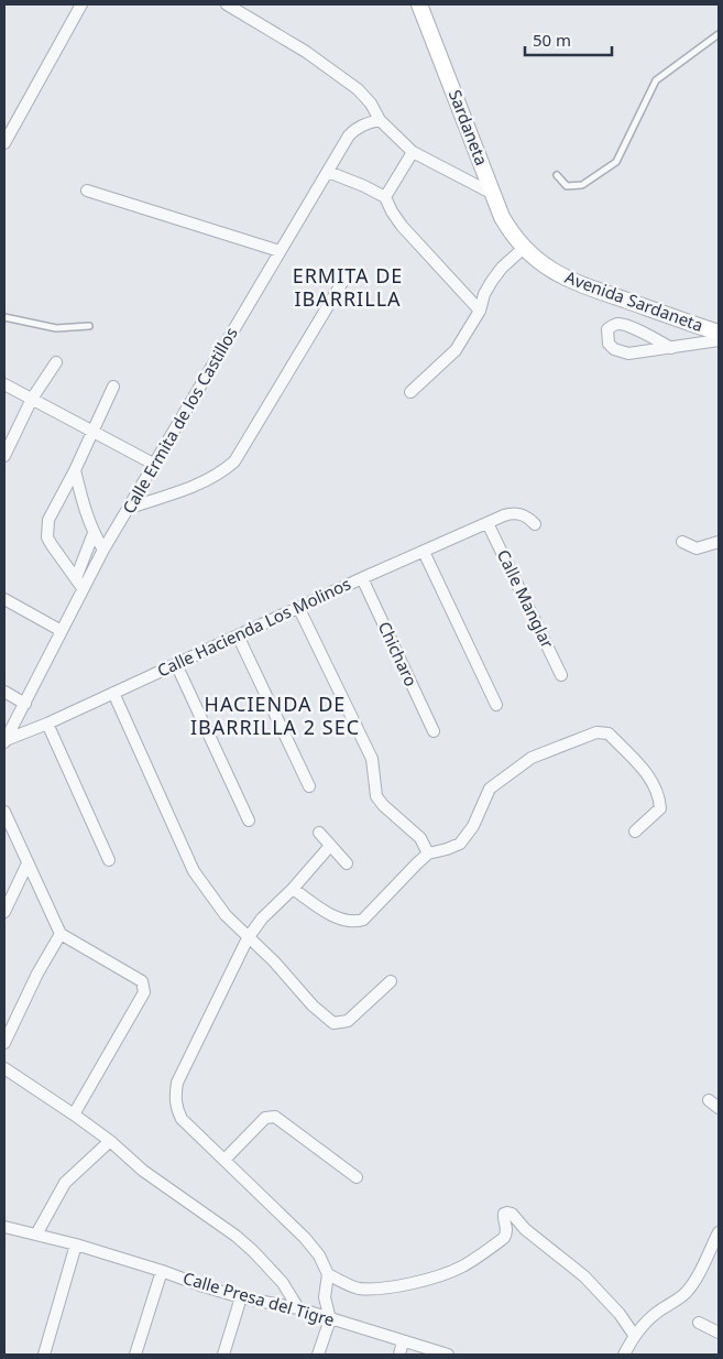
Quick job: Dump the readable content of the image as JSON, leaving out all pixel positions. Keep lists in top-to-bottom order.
{
  "streets": {
    "street": [
      "Sardaneta",
      "Avenida Sardaneta",
      "Calle Ermita de los Castillos",
      "Calle Manglar",
      "Calle Hacienda Los Molinos",
      "Chicharo",
      "Calle Presa del Tigre"
    ]
  },
  "crossings": [
    ["Sardaneta", "Avenida Sardaneta"],
    ["Calle Ermita de los Castillos", "Calle Hacienda Los Molinos"],
    ["Calle Manglar", "Calle Hacienda Los Molinos"],
    ["Calle Hacienda Los Molinos", "Chicharo"]
  ],
  "districts": ["ERMITA DE IBARRILLA", "HACIENDA DE IBARRILLA 2 SEC"],
  "scale_bar": "50 m"
}
